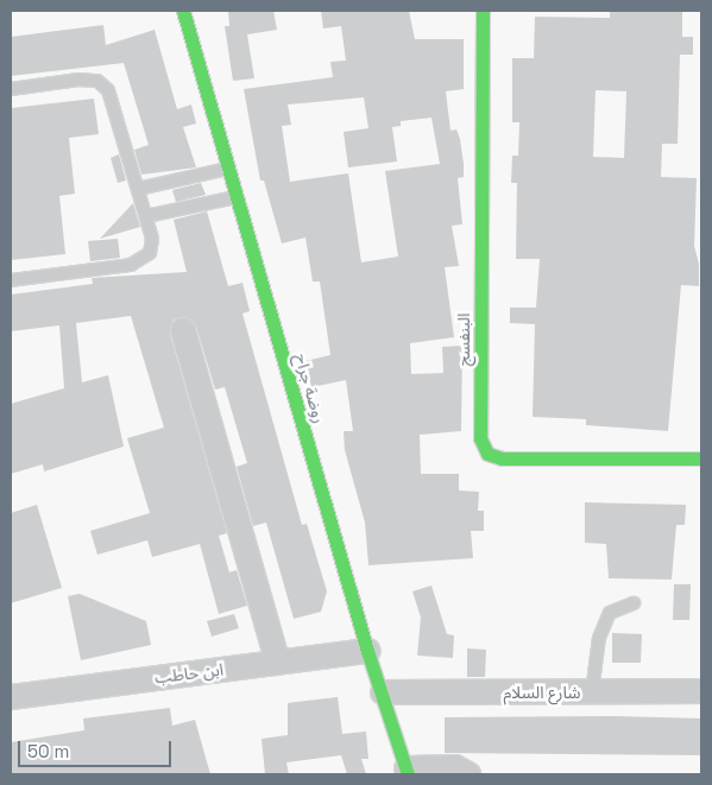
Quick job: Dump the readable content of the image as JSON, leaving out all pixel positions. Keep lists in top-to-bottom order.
{
  "streets": {
    "street": [
      "البنفسج",
      "روضة جراح",
      "ابن حاطب",
      "شارع السلام"
    ]
  },
  "crossings": [
    ["روضة جراح", "ابن حاطب"],
    ["روضة جراح", "شارع السلام"]
  ],
  "scale_bar": "50 m"
}
